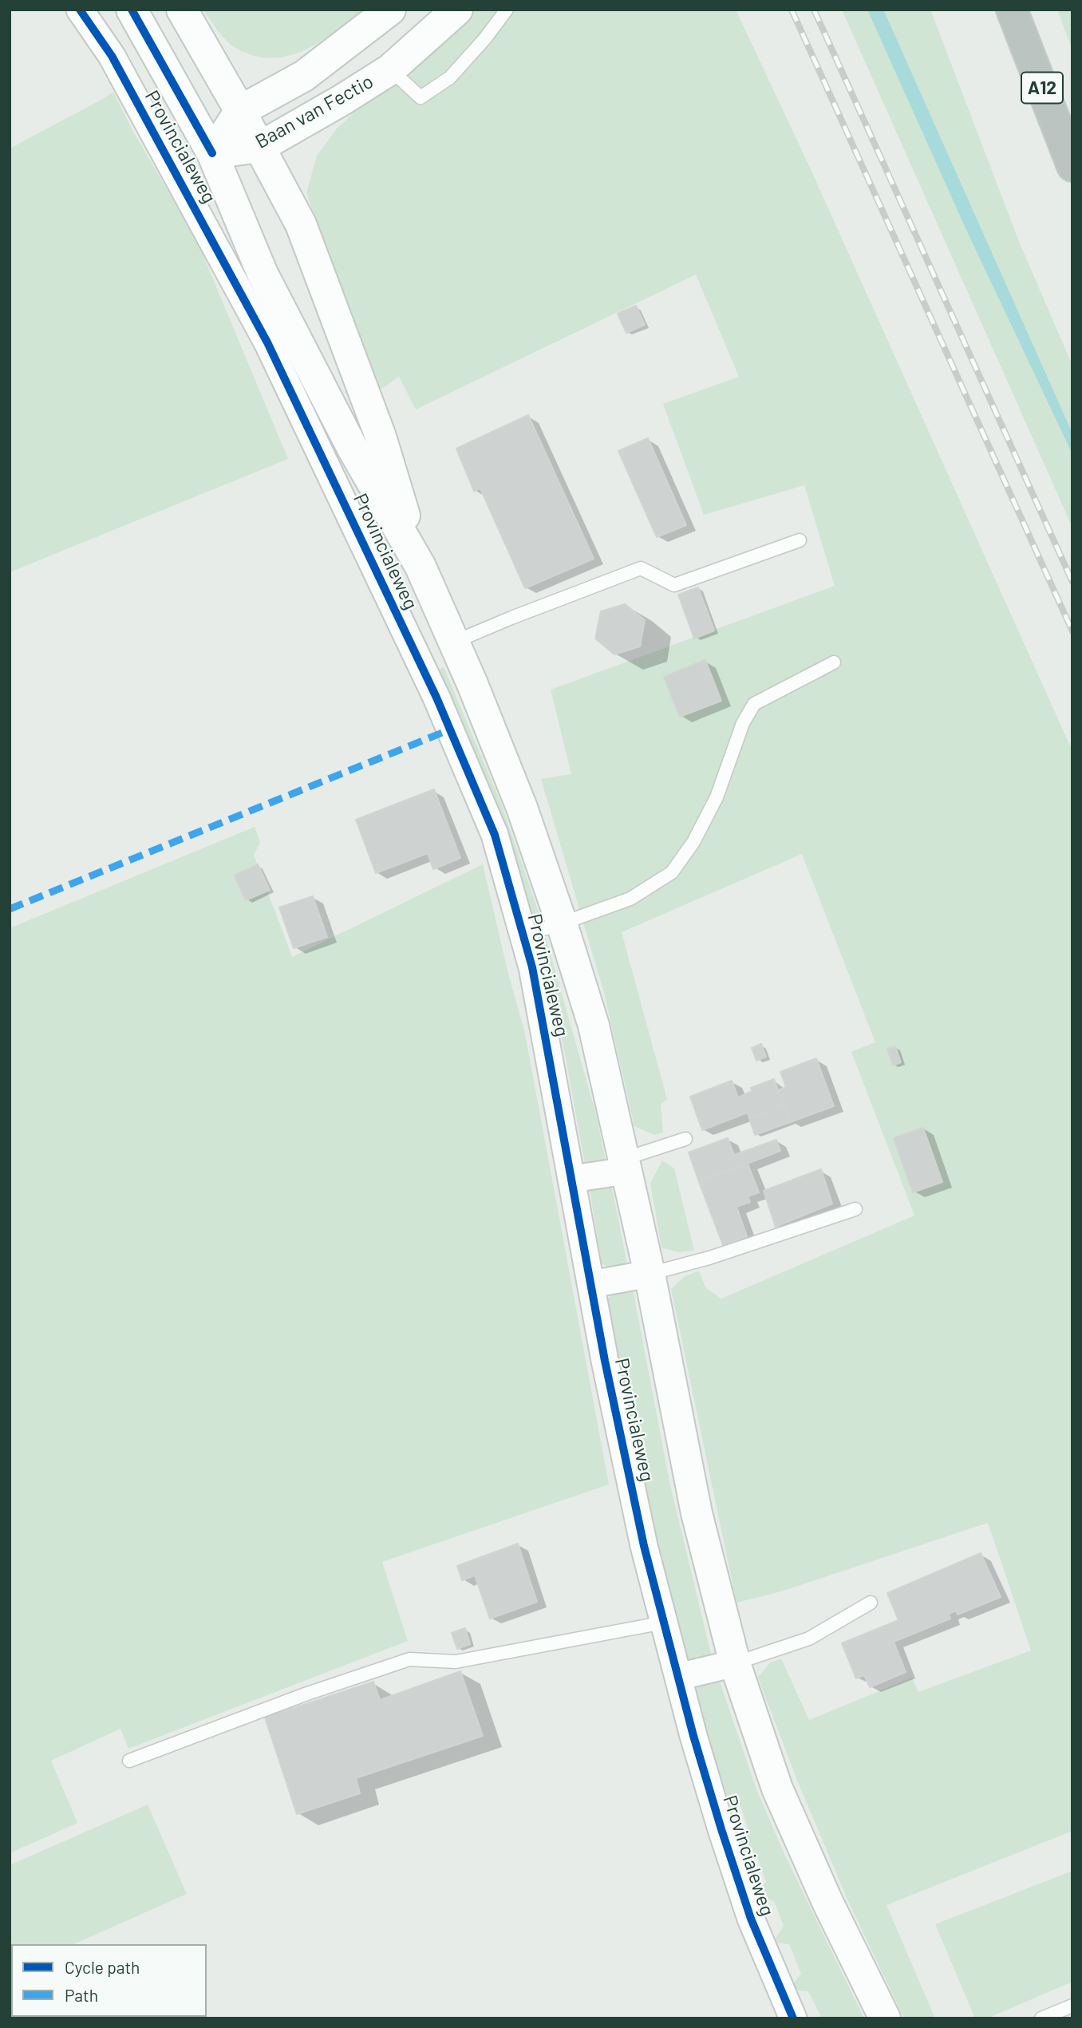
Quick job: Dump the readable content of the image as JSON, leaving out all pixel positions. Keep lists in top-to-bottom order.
{
  "streets": {
    "highway": ["A12"],
    "main road": ["Baan van Fectio", "Provincialeweg"]
  },
  "crossings": [
    ["Baan van Fectio", "Provincialeweg"]
  ],
  "legend": ["Cycle path", "Path"]
}
